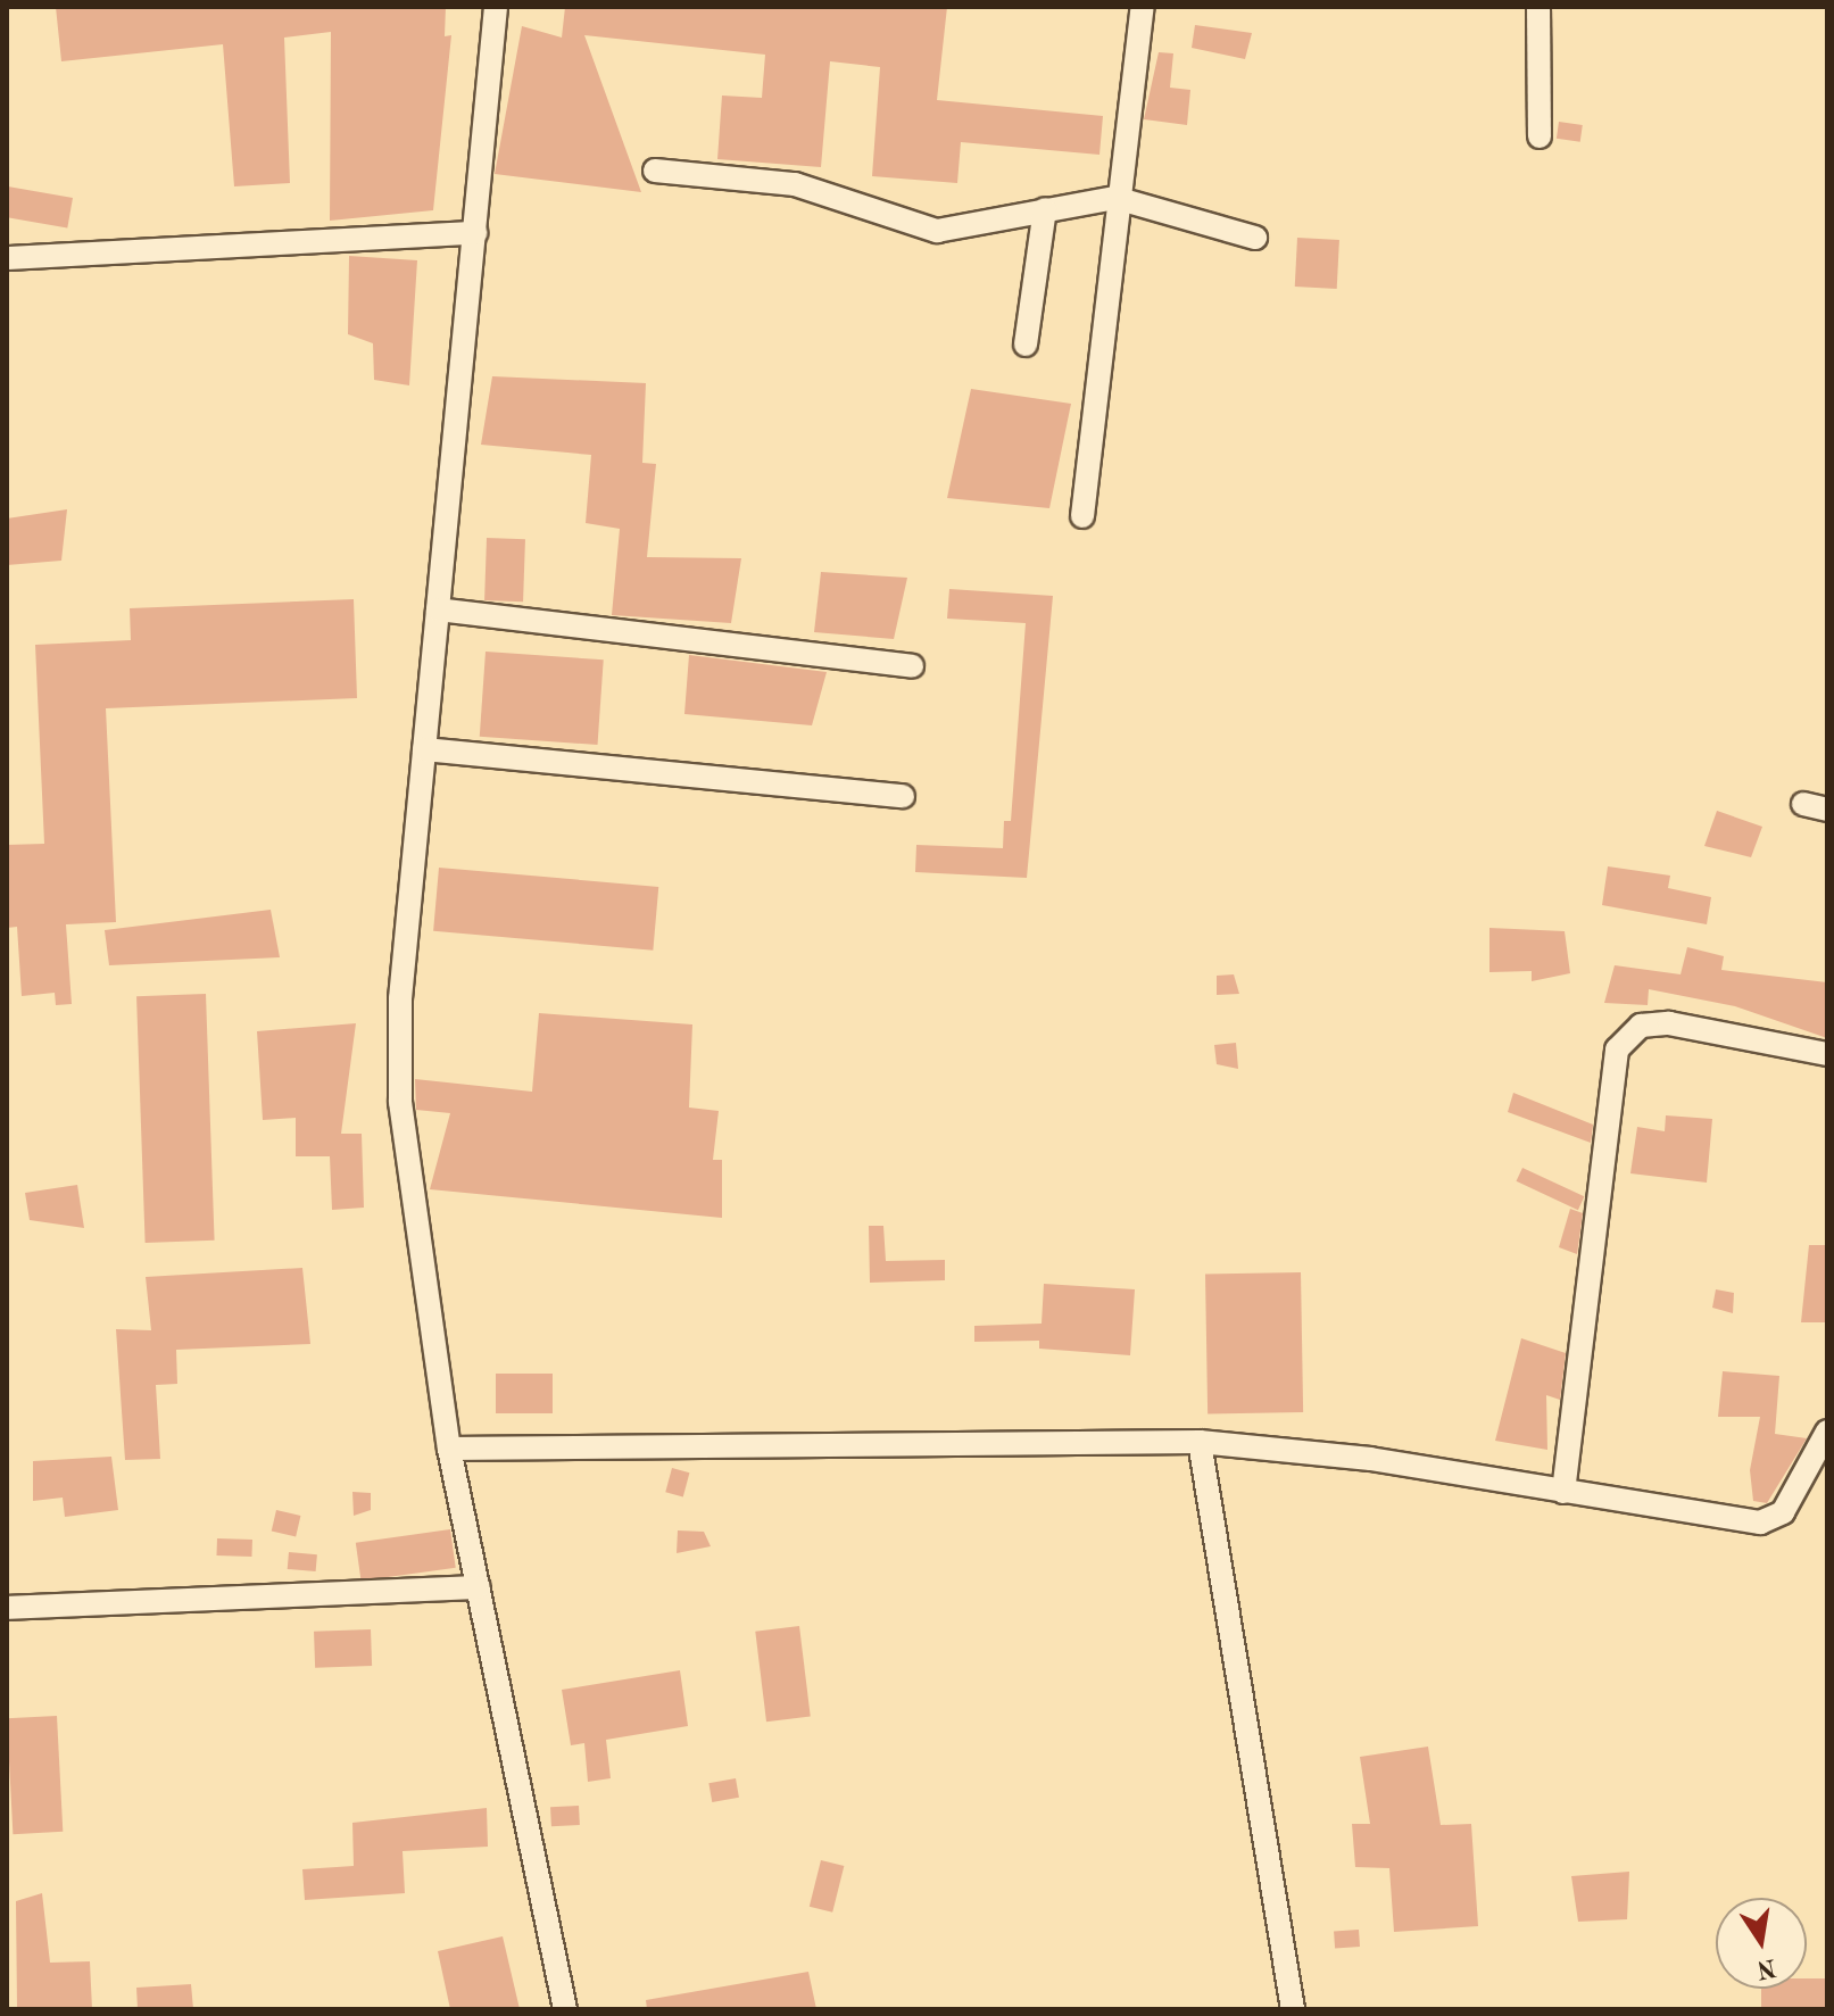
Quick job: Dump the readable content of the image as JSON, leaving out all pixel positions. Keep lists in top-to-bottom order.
{
  "north": "bottom"
}
